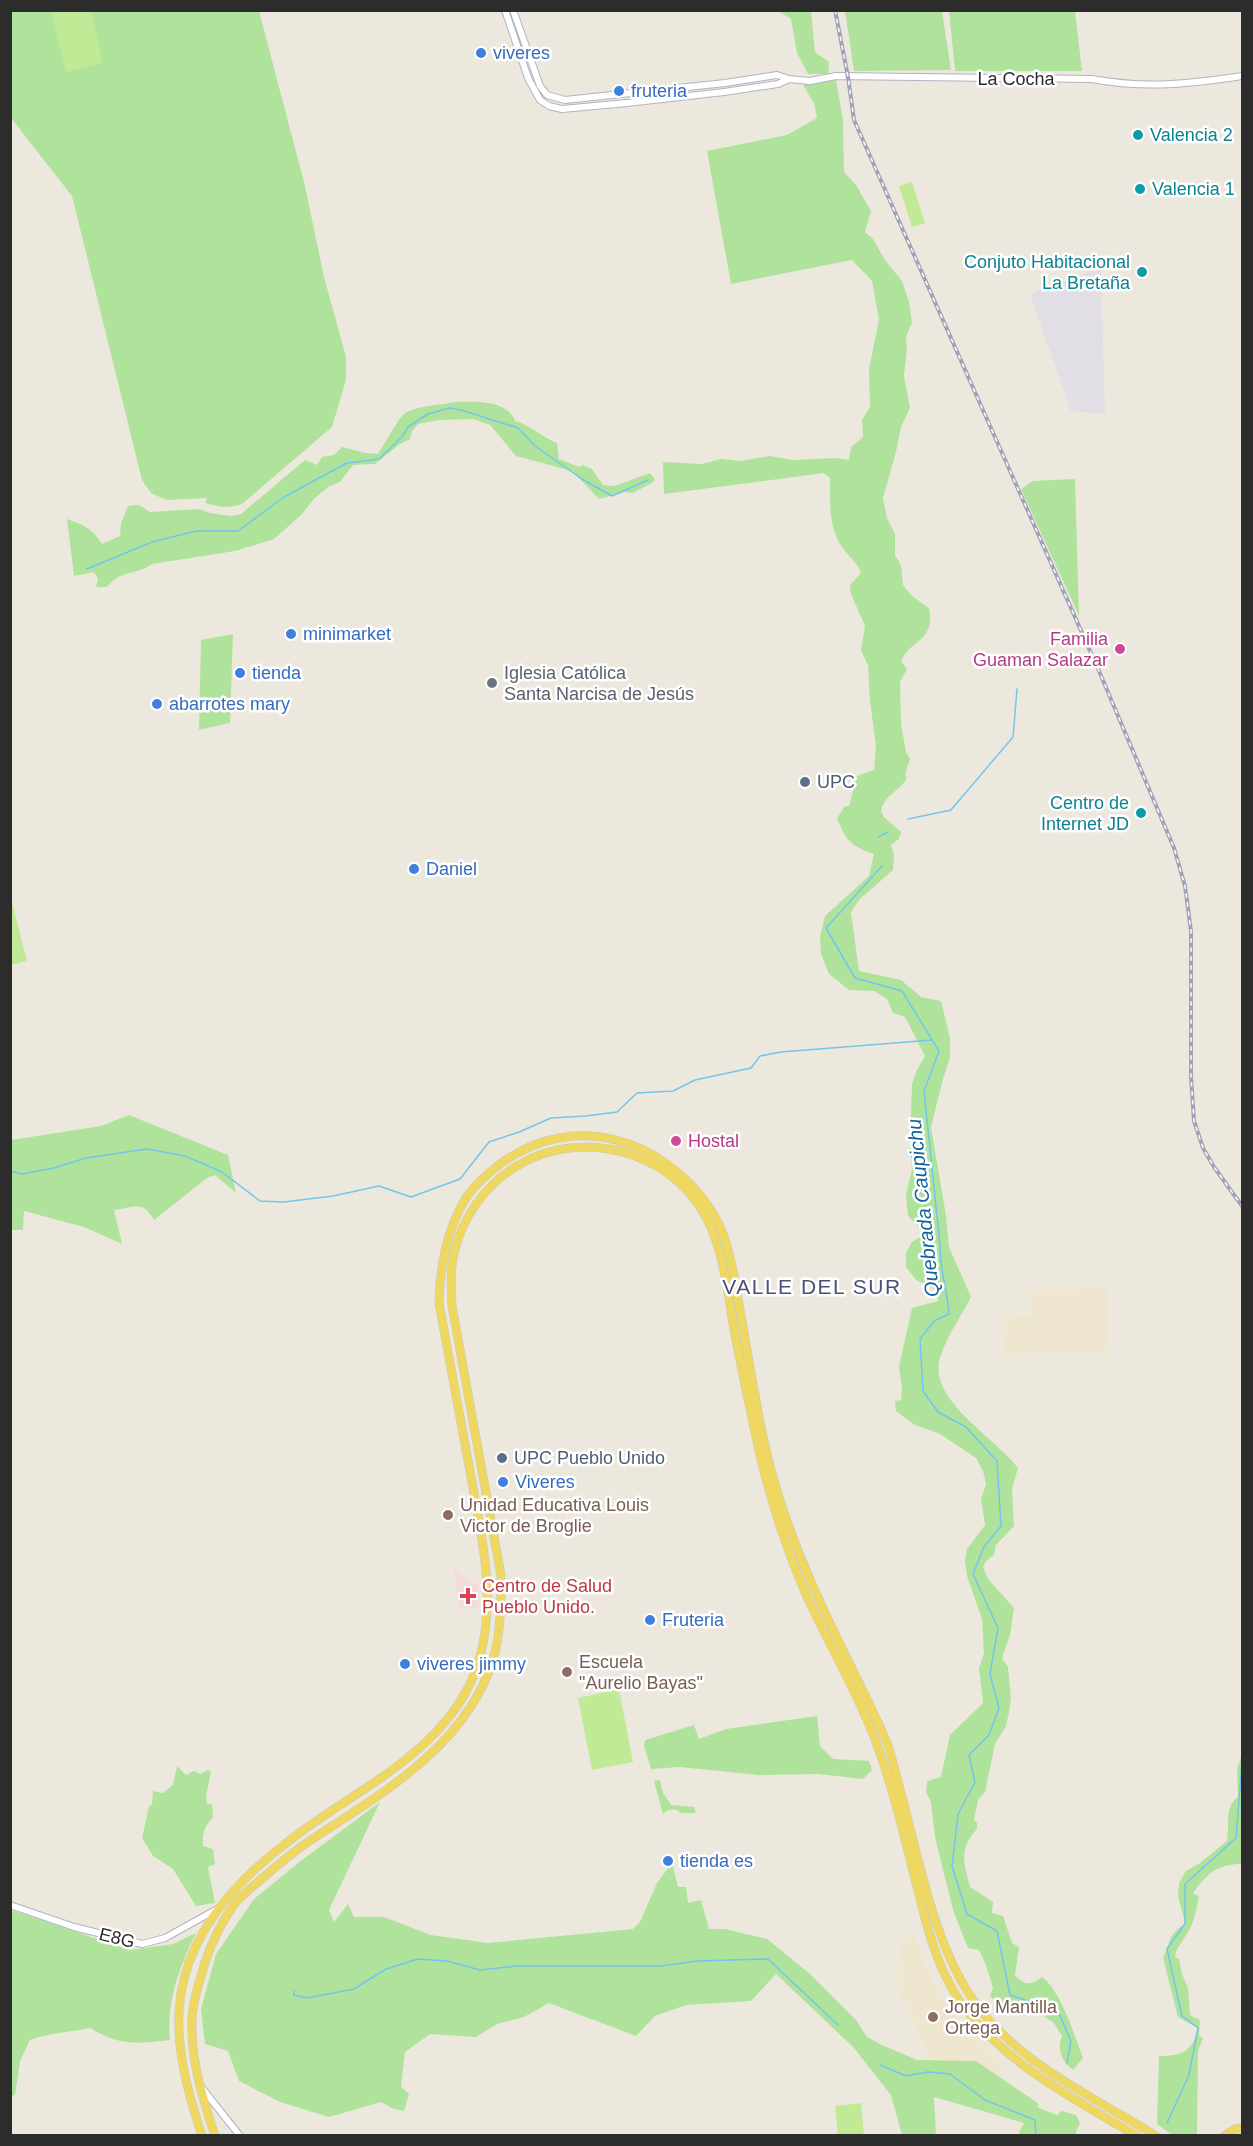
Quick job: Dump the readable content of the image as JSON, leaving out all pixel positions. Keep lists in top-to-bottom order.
{
  "streets": {
    "street": ["La Cocha", "E8G"]
  },
  "districts": ["VALLE DEL SUR"],
  "water": ["Quebrada Caupichu"],
  "places": {
    "other": [
      "viveres",
      "fruteria",
      "Valencia 2",
      "Valencia 1",
      "Conjuto Habitacional La Bretaña",
      "minimarket",
      "Familia Guaman Salazar",
      "tienda",
      "Iglesia Católica Santa Narcisa de Jesús",
      "abarrotes mary",
      "UPC",
      "Centro de Internet JD",
      "Daniel",
      "Hostal",
      "UPC Pueblo Unido",
      "Viveres",
      "Unidad Educativa Louis Victor de Broglie",
      "Fruteria",
      "viveres jimmy",
      "Escuela \"Aurelio Bayas\"",
      "tienda es",
      "Jorge Mantilla Ortega"
    ],
    "health": ["Centro de Salud Pueblo Unido."]
  }
}
